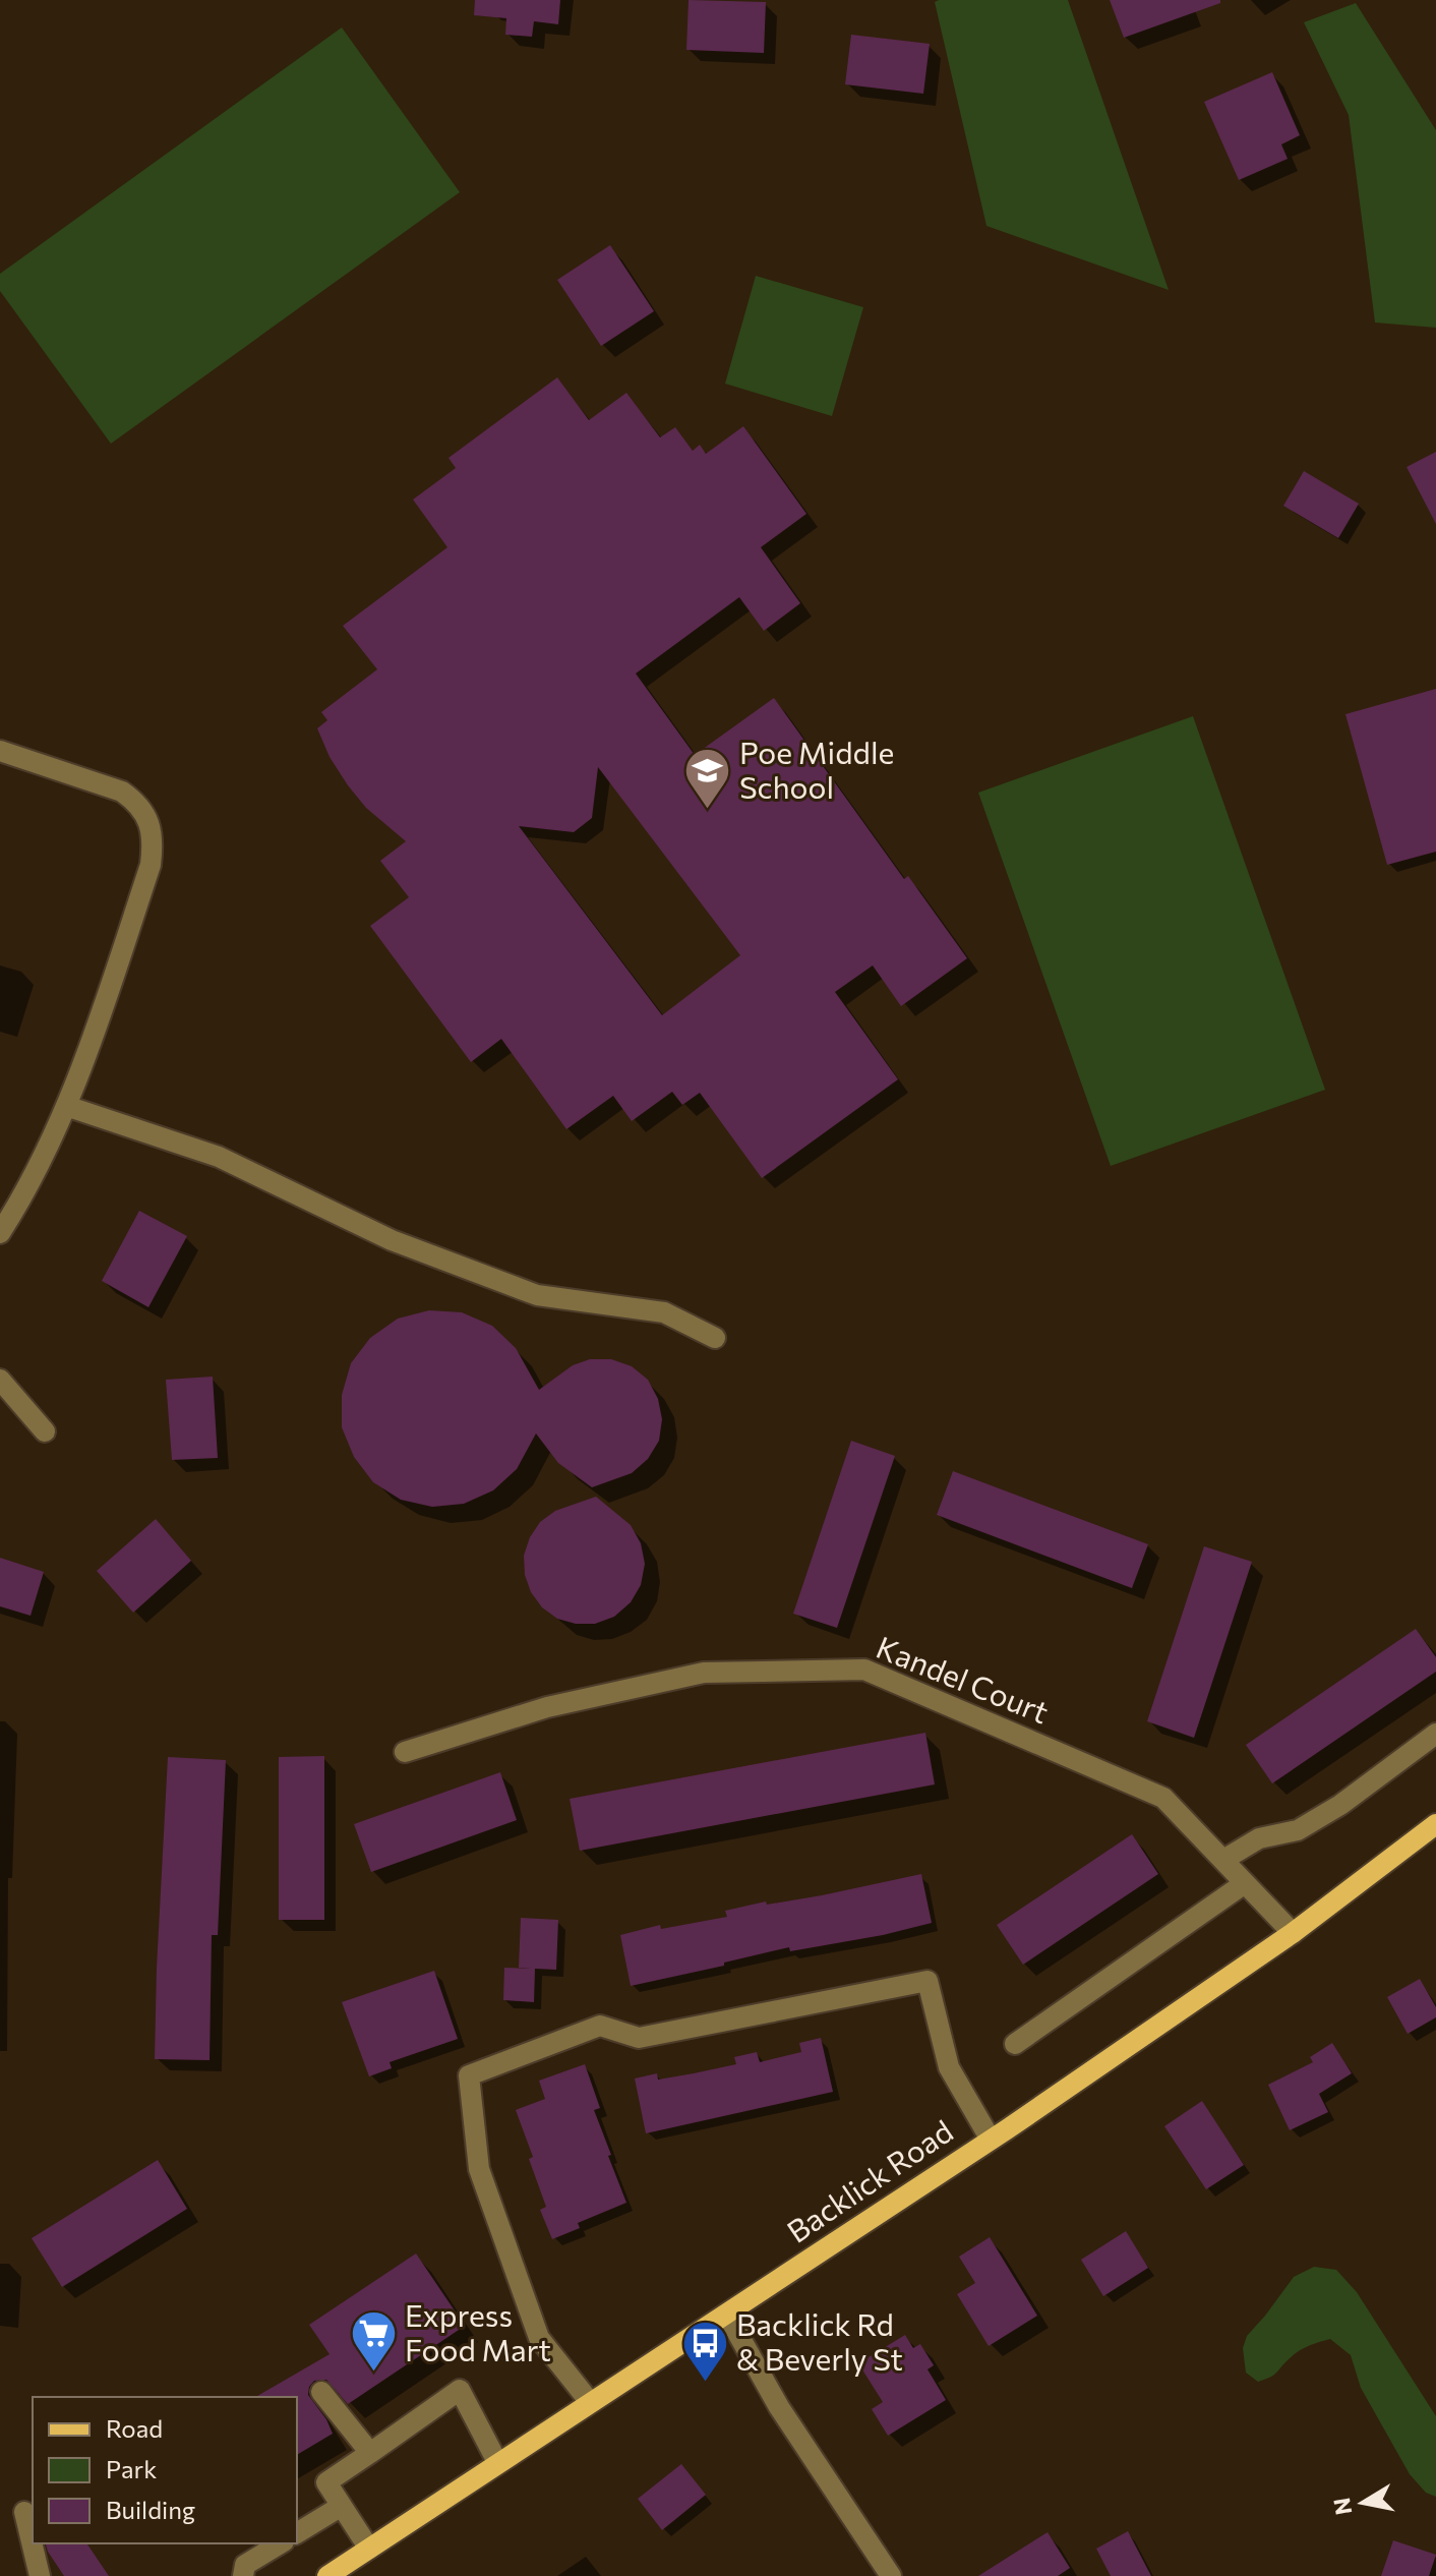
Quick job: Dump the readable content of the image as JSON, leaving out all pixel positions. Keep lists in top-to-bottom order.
{
  "streets": {
    "main road": ["Backlick Road"],
    "street": ["Kandel Court"]
  },
  "crossings": [
    ["Kandel Court", "Backlick Road"]
  ],
  "places": {
    "school or university": ["Poe Middle School"],
    "supermarket": ["Express Food Mart"],
    "bus stop": ["Backlick Rd & Beverly St"]
  },
  "legend": ["Road", "Park", "Building"],
  "north": "left"
}
